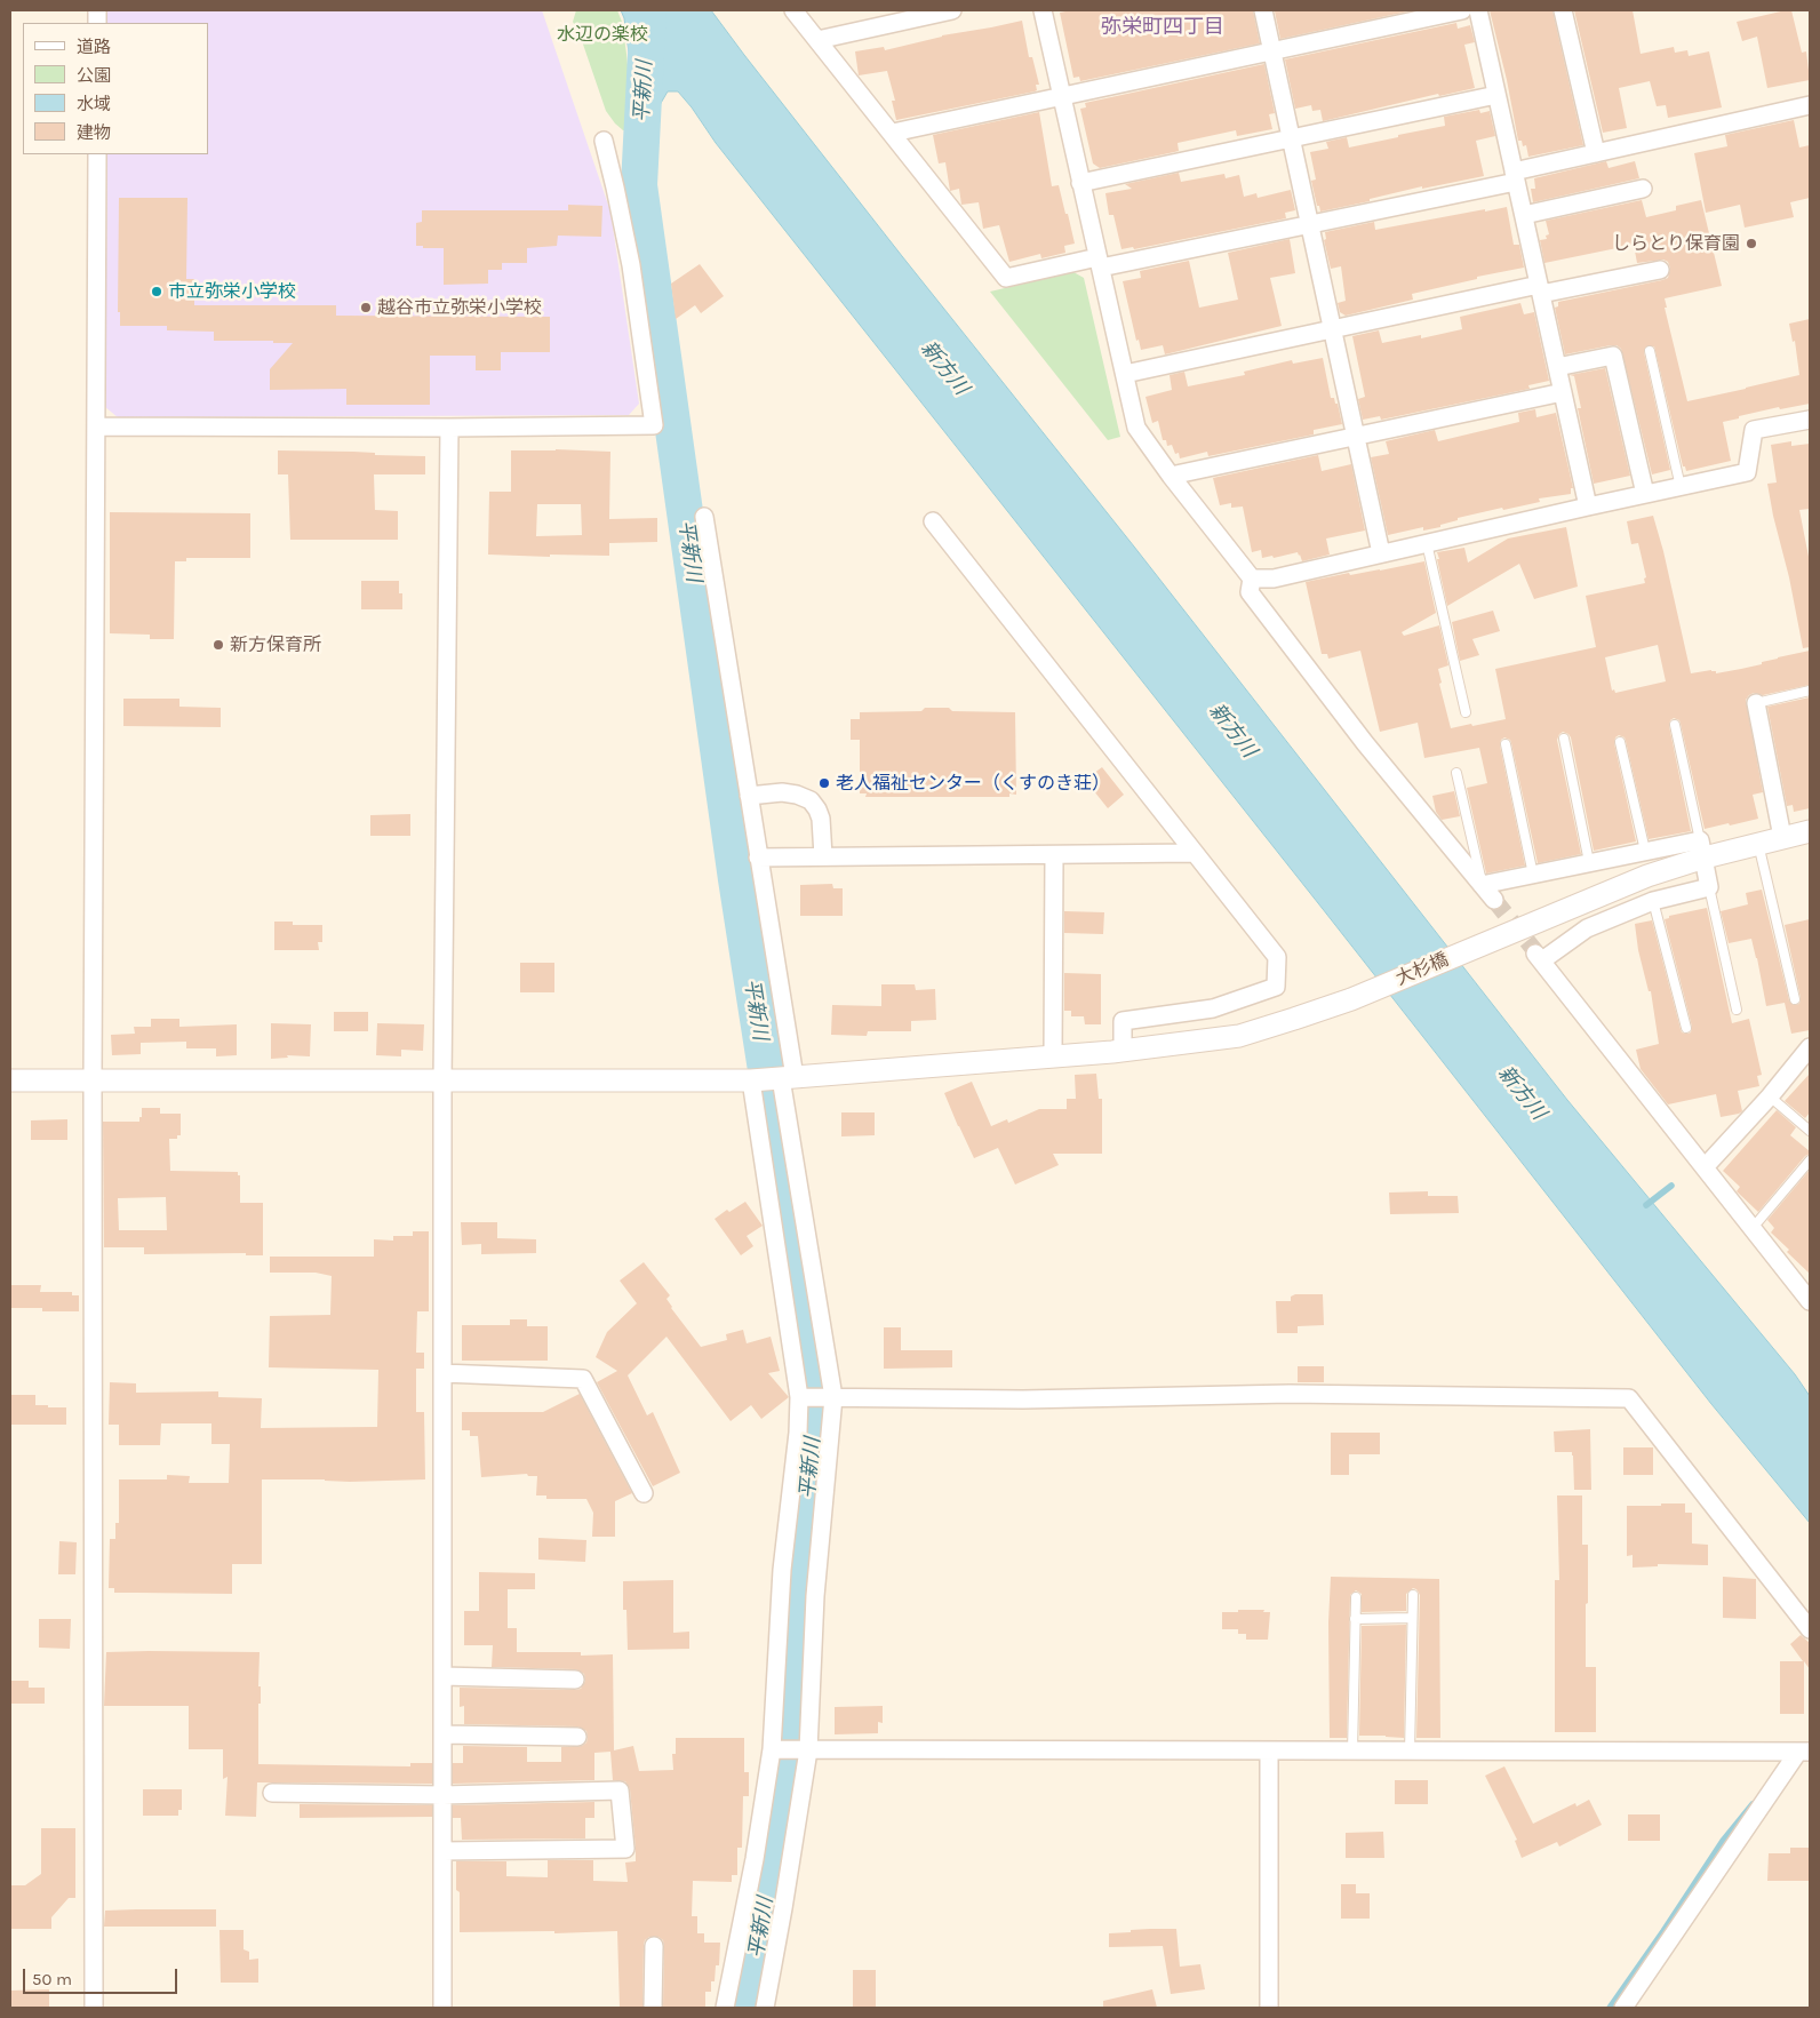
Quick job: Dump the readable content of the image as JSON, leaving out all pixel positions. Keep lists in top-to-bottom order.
{
  "streets": {
    "street": ["大杉橋"]
  },
  "districts": ["弥栄町四丁目"],
  "water": ["平新川", "新方川"],
  "parks": ["水辺の楽校"],
  "places": [
    "しらとり保育園",
    "市立弥栄小学校",
    "越谷市立弥栄小学校",
    "新方保育所",
    "老人福祉センター（くすのき荘）"
  ],
  "legend": [
    "道路",
    "公園",
    "水域",
    "建物"
  ],
  "scale_bar": "50 m"
}
